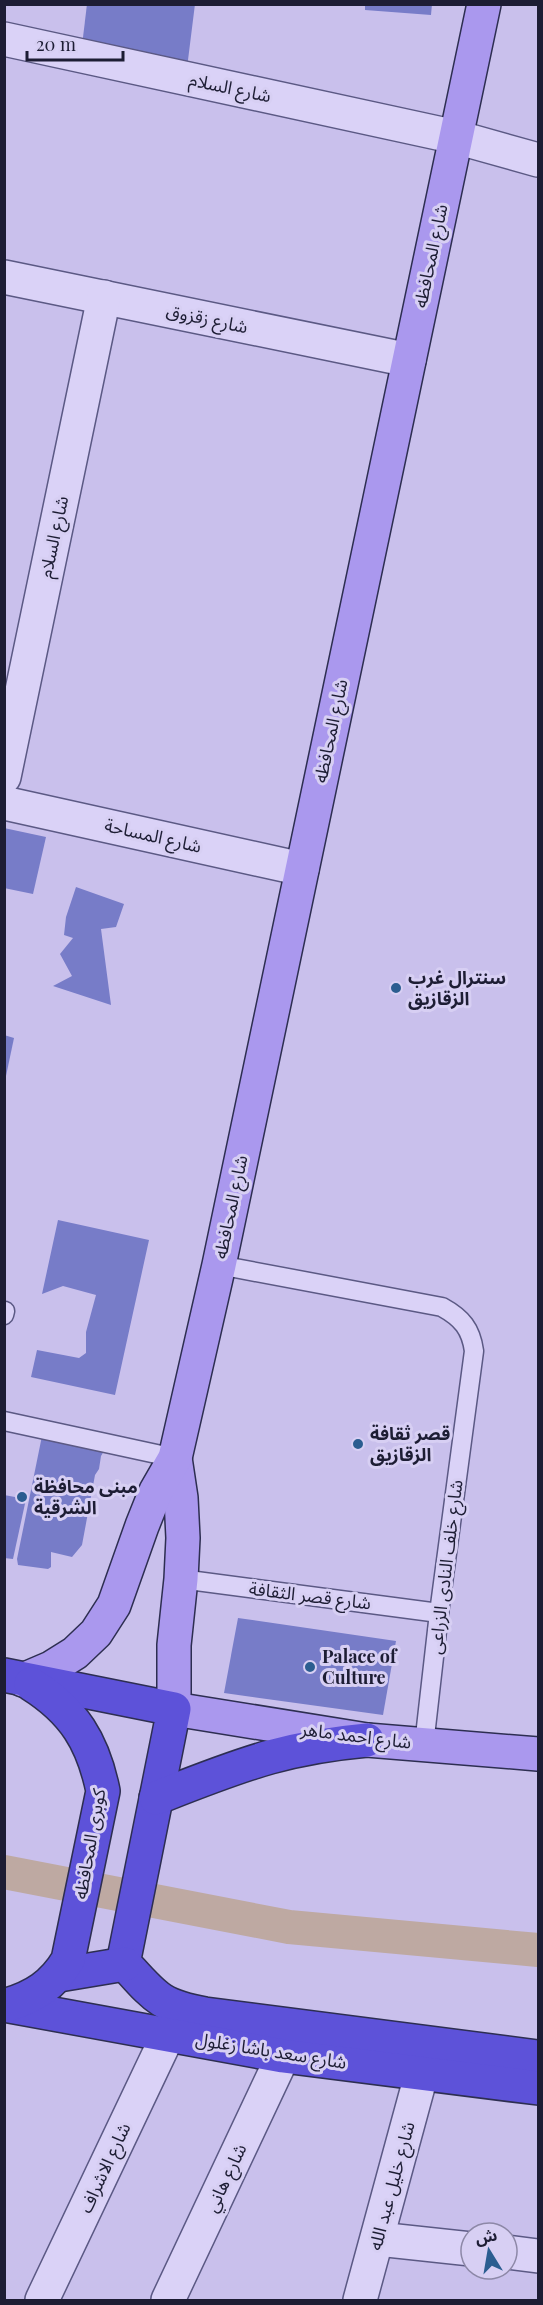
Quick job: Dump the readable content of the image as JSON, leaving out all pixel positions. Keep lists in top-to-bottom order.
{
  "streets": {
    "highway": ["كوبرى المحافظه", "شارع سعد باشا زغلول"],
    "main road": ["شارع المحافظه", "شارع احمد ماهر"],
    "street": [
      "شارع السلام",
      "شارع زقزوق",
      "شارع المساحة",
      "شارع الاشراف",
      "شارع هاني",
      "شارع خليل عبد الله"
    ],
    "lane": ["شارع خلف النادى الزراعى", "شارع قصر الثقافة"]
  },
  "crossings": [
    ["شارع السلام", "شارع المحافظه"],
    ["شارع السلام", "شارع زقزوق"],
    ["شارع المحافظه", "شارع زقزوق"],
    ["شارع المحافظه", "شارع المساحة"],
    ["شارع المحافظه", "شارع خلف النادى الزراعى"],
    ["شارع المحافظه", "شارع قصر الثقافة"],
    ["شارع المحافظه", "شارع احمد ماهر"],
    ["شارع المحافظه", "كوبرى المحافظه"],
    ["شارع خلف النادى الزراعى", "شارع قصر الثقافة"],
    ["شارع خلف النادى الزراعى", "شارع احمد ماهر"],
    ["شارع سعد باشا زغلول", "شارع الاشراف"],
    ["شارع سعد باشا زغلول", "شارع هاني"],
    ["شارع سعد باشا زغلول", "شارع خليل عبد الله"]
  ],
  "places": [
    "سنترال غرب الزقازيق",
    "قصر ثقافة الزقازيق",
    "مبنى محافظة الشرقية",
    "Palace of Culture"
  ],
  "scale_bar": "20 m",
  "north": "top"
}
